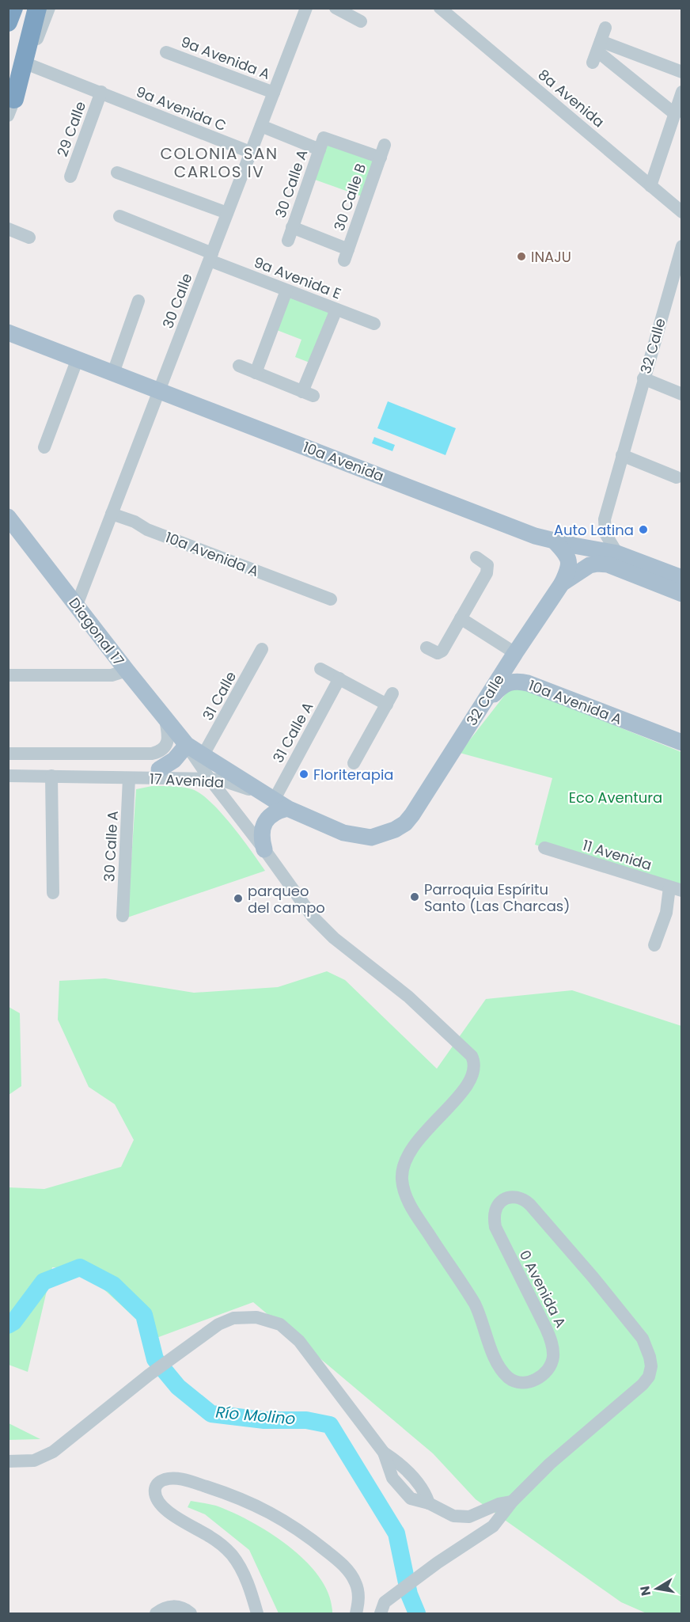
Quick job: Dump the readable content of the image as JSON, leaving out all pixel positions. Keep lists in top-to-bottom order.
{
  "streets": {
    "main road": [
      "32 Calle",
      "10a Avenida",
      "10a Avenida A",
      "Diagonal 17",
      "17 Avenida"
    ],
    "street": [
      "9a Avenida A",
      "8a Avenida",
      "9a Avenida C",
      "29 Calle",
      "30 Calle A",
      "30 Calle B",
      "9a Avenida E",
      "30 Calle",
      "31 Calle",
      "31 Calle A",
      "11 Avenida",
      "0 Avenida A"
    ]
  },
  "crossings": [
    ["9a Avenida A", "30 Calle"],
    ["9a Avenida C", "29 Calle"],
    ["9a Avenida C", "30 Calle"],
    ["30 Calle A", "30 Calle B"],
    ["30 Calle A", "17 Avenida"],
    ["9a Avenida E", "30 Calle"],
    ["30 Calle", "10a Avenida"],
    ["30 Calle", "10a Avenida A"],
    ["30 Calle", "Diagonal 17"],
    ["32 Calle", "10a Avenida"],
    ["32 Calle", "10a Avenida A"],
    ["32 Calle", "17 Avenida"],
    ["Diagonal 17", "31 Calle"],
    ["Diagonal 17", "31 Calle A"],
    ["Diagonal 17", "17 Avenida"],
    ["Diagonal 17", "0 Avenida A"],
    ["31 Calle A", "17 Avenida"],
    ["17 Avenida", "0 Avenida A"]
  ],
  "districts": ["COLONIA SAN CARLOS IV"],
  "water": ["Río Molino"],
  "parks": ["Eco Aventura"],
  "places": [
    "INAJU",
    "Auto Latina",
    "Floriterapia",
    "Parroquia Espíritu Santo (Las Charcas)",
    "parqueo del campo"
  ],
  "north": "left"
}
